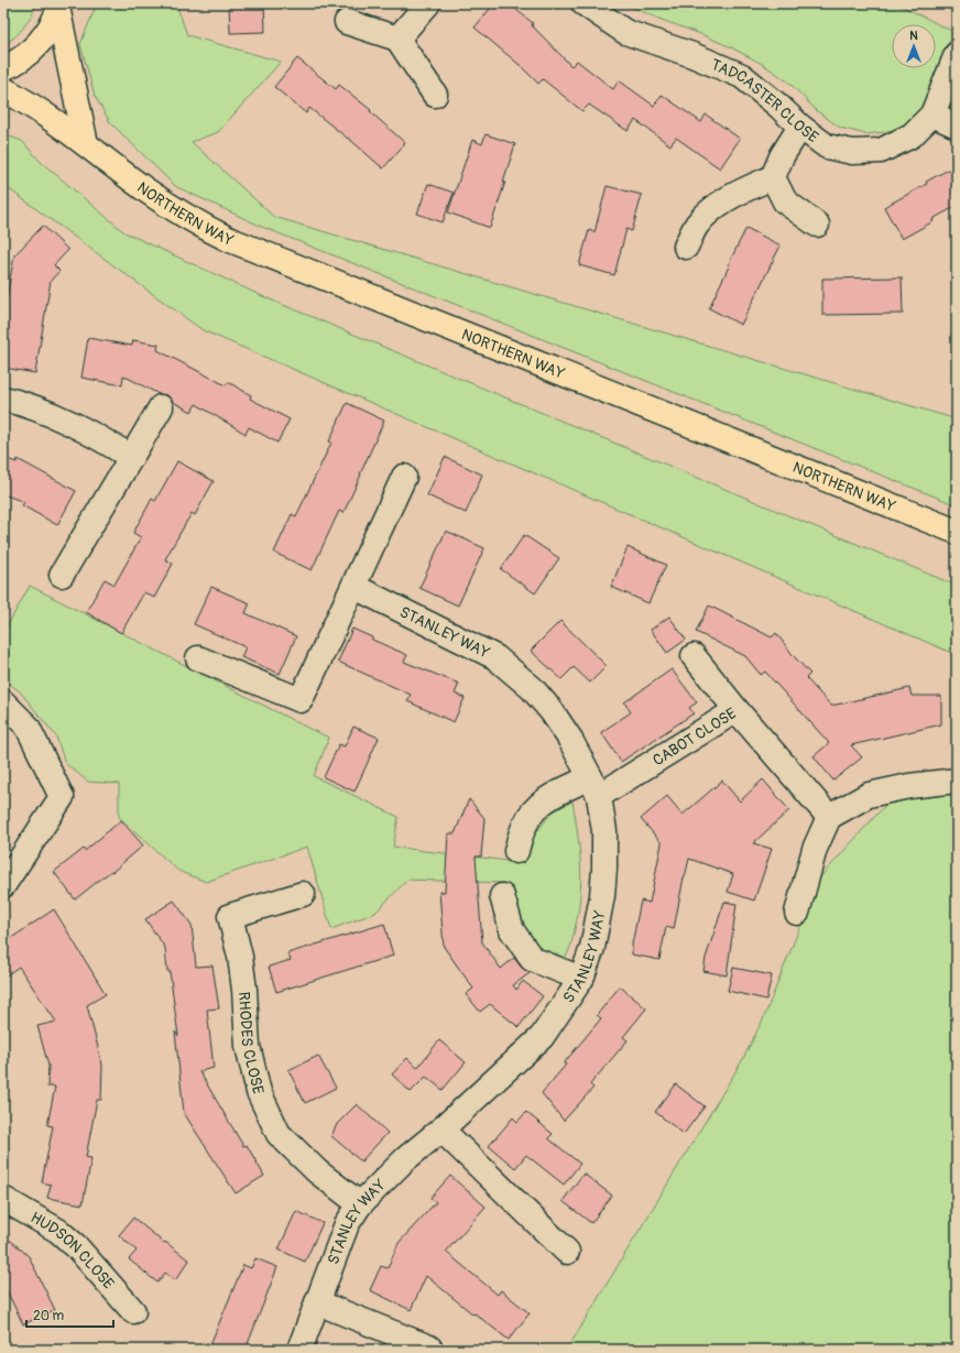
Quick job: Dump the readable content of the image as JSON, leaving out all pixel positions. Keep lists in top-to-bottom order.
{
  "streets": {
    "main road": ["NORTHERN WAY"],
    "street": [
      "TADCASTER CLOSE",
      "STANLEY WAY",
      "CABOT CLOSE",
      "RHODES CLOSE",
      "HUDSON CLOSE"
    ]
  },
  "crossings": [
    ["STANLEY WAY", "CABOT CLOSE"],
    ["STANLEY WAY", "RHODES CLOSE"]
  ],
  "scale_bar": "20 m",
  "north": "top"
}
